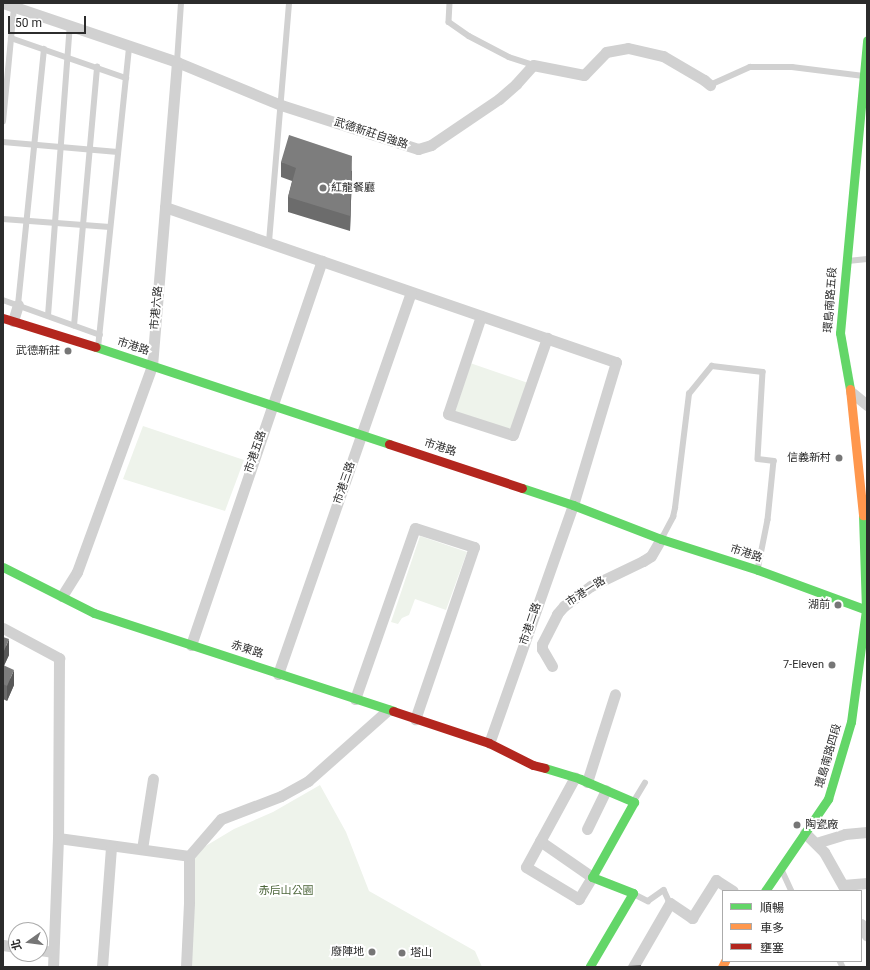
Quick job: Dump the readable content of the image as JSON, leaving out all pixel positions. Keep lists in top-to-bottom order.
{
  "streets": {
    "street": [
      "武德新莊自強路",
      "環島南路五段",
      "市港六路",
      "市港路",
      "市港五路",
      "市港三路",
      "市港一路",
      "市港二路",
      "赤東路",
      "環島南路四段"
    ]
  },
  "crossings": [
    ["武德新莊自強路", "市港六路"],
    ["環島南路五段", "市港路"],
    ["環島南路五段", "環島南路四段"],
    ["市港六路", "市港路"],
    ["市港六路", "赤東路"],
    ["市港路", "市港五路"],
    ["市港路", "市港三路"],
    ["市港路", "市港一路"],
    ["市港路", "市港二路"],
    ["市港路", "環島南路四段"],
    ["市港五路", "赤東路"],
    ["市港三路", "赤東路"],
    ["市港二路", "赤東路"]
  ],
  "parks": ["赤后山公園"],
  "places": [
    "紅龍餐廳",
    "武德新莊",
    "信義新村",
    "湖前",
    "7-Eleven",
    "陶瓷廠",
    "廢陣地",
    "塔山"
  ],
  "legend": ["順暢", "車多", "壅塞"],
  "scale_bar": "50 m",
  "north": "left"
}
